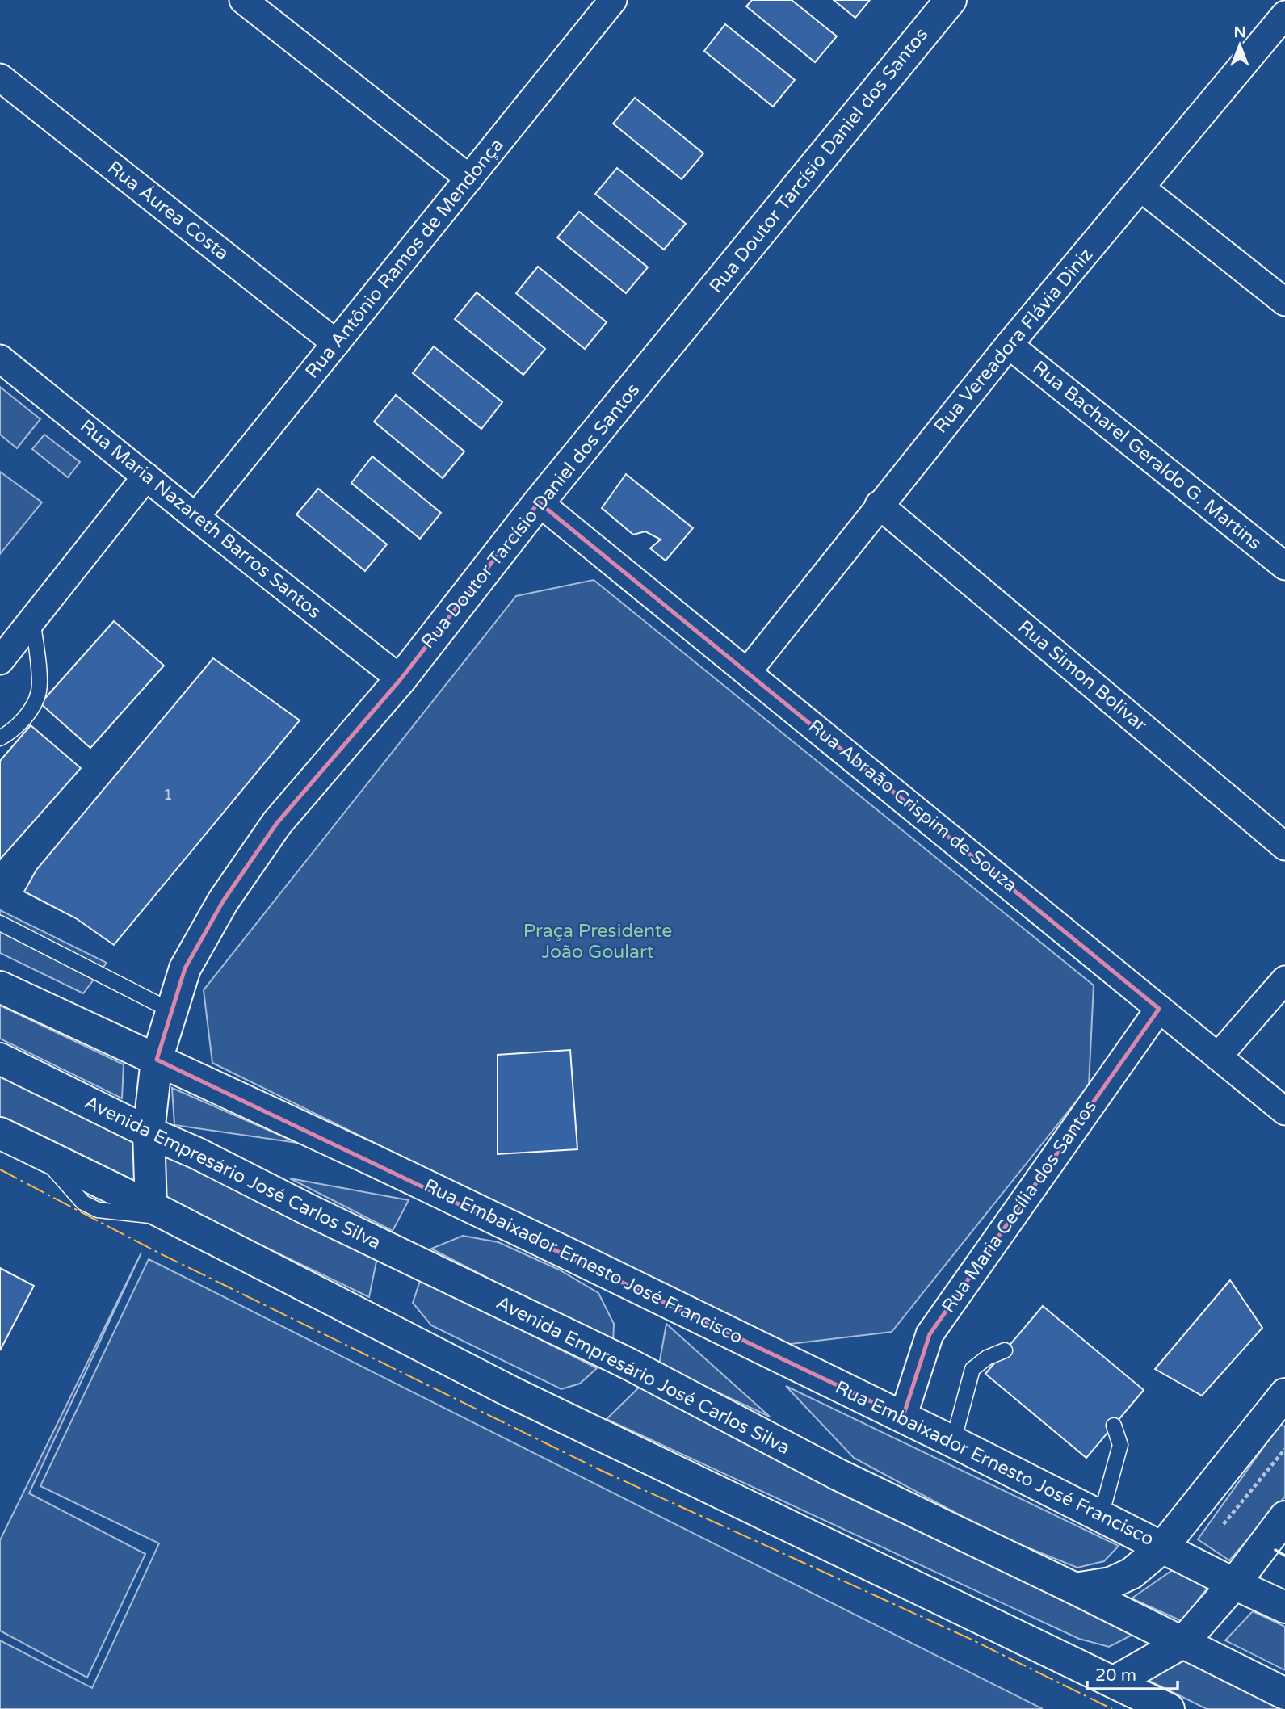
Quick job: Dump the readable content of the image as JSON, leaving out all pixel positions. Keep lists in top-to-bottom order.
{
  "streets": {
    "main road": ["Rua Doutor Tarcísio Daniel dos Santos", "Avenida Empresário José Carlos Silva", "Rua Embaixador Ernesto José Francisco"],
    "street": [
      "Rua Áurea Costa",
      "Rua Antônio Ramos de Mendonça",
      "Rua Vereadora Flávia Diniz",
      "Rua Bacharel Geraldo G. Martins",
      "Rua Maria Nazareth Barros Santos",
      "Rua Simon Bolivar",
      "Rua Abraão Crispim de Souza",
      "Rua Maria Cecília dos Santos"
    ]
  },
  "crossings": [
    ["Rua Doutor Tarcísio Daniel dos Santos", "Rua Maria Nazareth Barros Santos"],
    ["Rua Doutor Tarcísio Daniel dos Santos", "Rua Abraão Crispim de Souza"],
    ["Rua Doutor Tarcísio Daniel dos Santos", "Avenida Empresário José Carlos Silva"],
    ["Rua Doutor Tarcísio Daniel dos Santos", "Rua Embaixador Ernesto José Francisco"],
    ["Rua Áurea Costa", "Rua Antônio Ramos de Mendonça"],
    ["Rua Antônio Ramos de Mendonça", "Rua Maria Nazareth Barros Santos"],
    ["Rua Vereadora Flávia Diniz", "Rua Bacharel Geraldo G. Martins"],
    ["Rua Vereadora Flávia Diniz", "Rua Simon Bolivar"],
    ["Rua Vereadora Flávia Diniz", "Rua Abraão Crispim de Souza"],
    ["Rua Abraão Crispim de Souza", "Rua Maria Cecília dos Santos"],
    ["Rua Maria Cecília dos Santos", "Rua Embaixador Ernesto José Francisco"]
  ],
  "parks": ["Praça Presidente João Goulart"],
  "house_numbers": ["1"],
  "scale_bar": "20 m",
  "north": "top"
}
